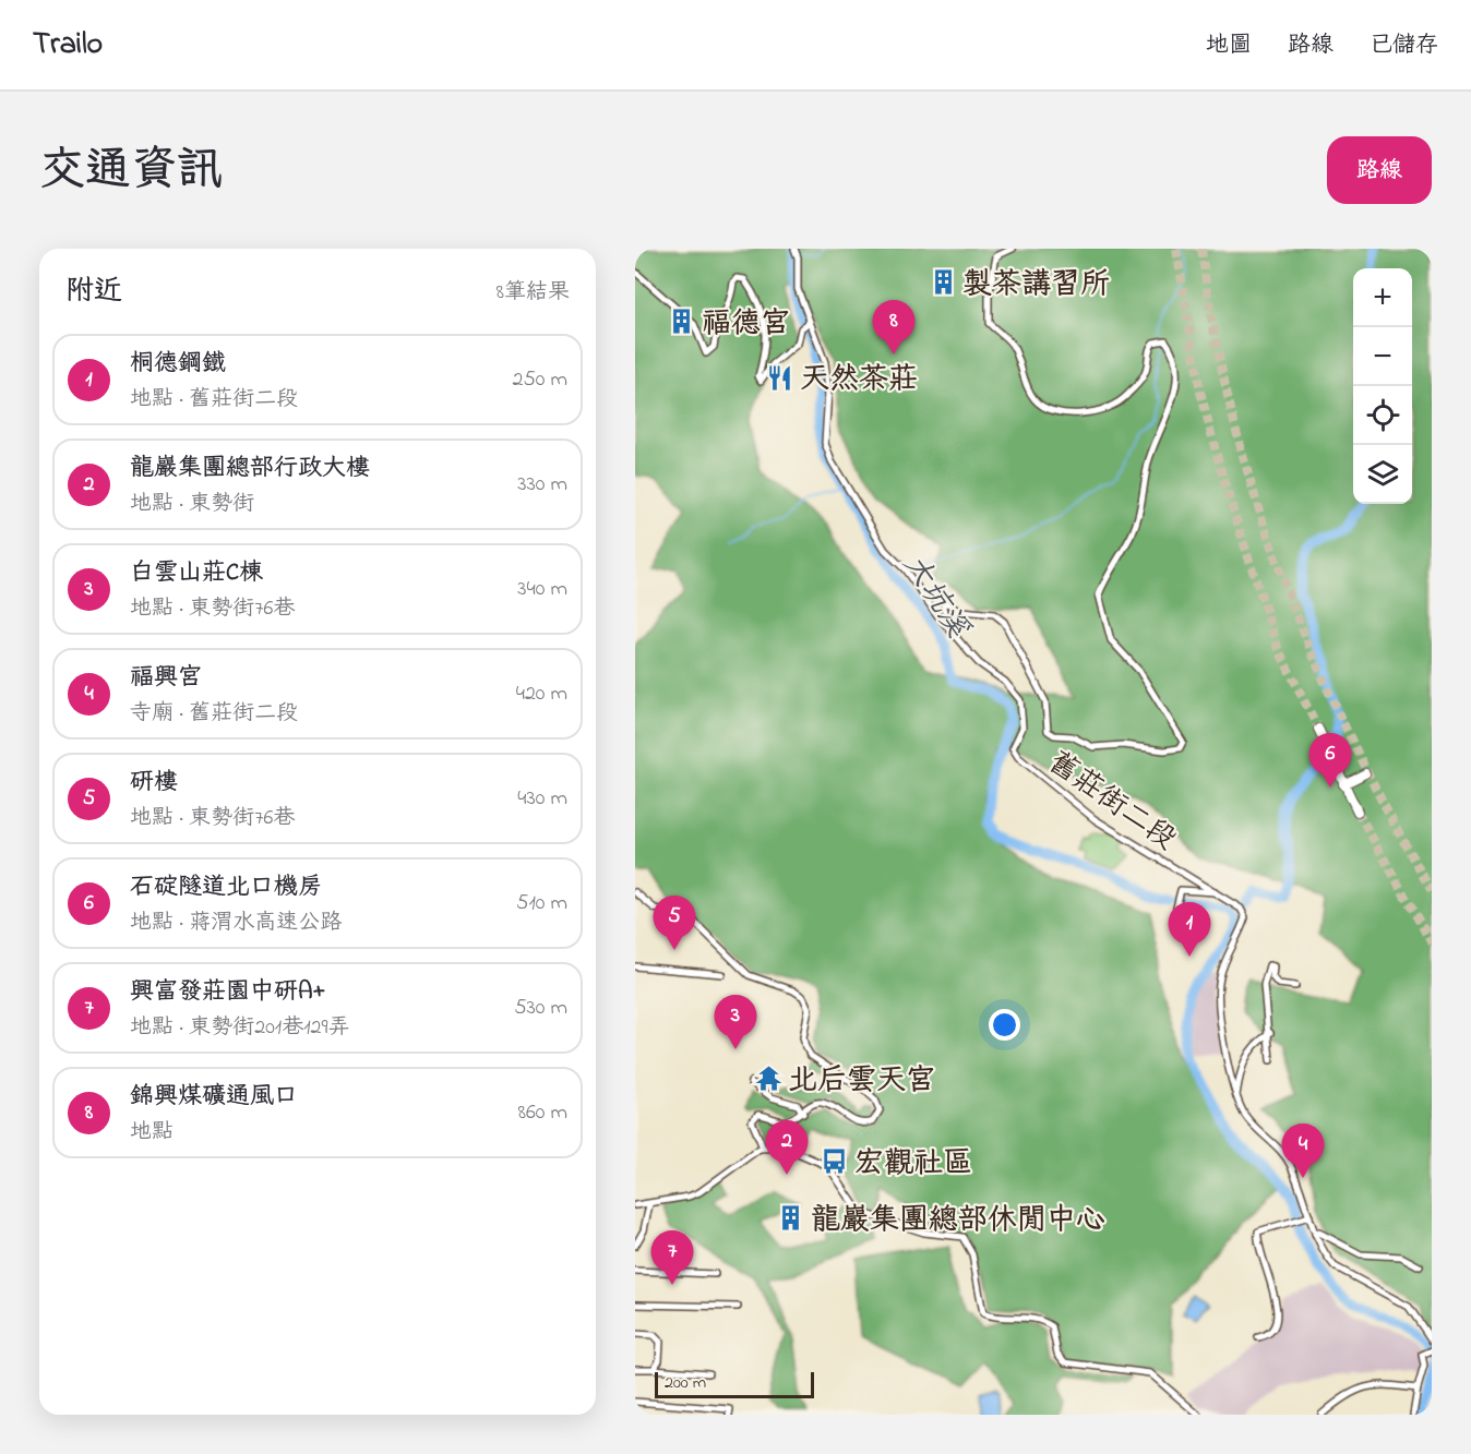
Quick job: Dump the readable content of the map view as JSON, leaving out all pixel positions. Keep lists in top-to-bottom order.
{
  "streets": {
    "street": ["舊莊街二段"]
  },
  "water": ["大坑溪"],
  "places": {
    "building": ["製茶講習所", "福德宮", "龍巖集團總部休閒中心"],
    "restaurant": ["天然茶莊"],
    "temple": ["北后雲天宮"],
    "bus stop": ["宏觀社區"]
  },
  "scale_bar": "200 m",
  "page": {
    "header": "Trailo",
    "nav": ["地圖", "路線", "已儲存"],
    "title": "交通資訊",
    "buttons": "路線",
    "heading": ["附近", "8筆結果"],
    "map_buttons": ["+", "−"],
    "pins": [
      "8",
      "6",
      "5",
      "1",
      "3",
      "2",
      "4",
      "7"
    ],
    "list": [
      {
        "mark": "1",
        "name": "桐德鋼鐵",
        "note": "地點 · 舊莊街二段",
        "value": "250 m"
      },
      {
        "mark": "2",
        "name": "龍巖集團總部行政大樓",
        "note": "地點 · 東勢街",
        "value": "330 m"
      },
      {
        "mark": "3",
        "name": "白雲山莊C棟",
        "note": "地點 · 東勢街76巷",
        "value": "340 m"
      },
      {
        "mark": "4",
        "name": "福興宮",
        "note": "寺廟 · 舊莊街二段",
        "value": "420 m"
      },
      {
        "mark": "5",
        "name": "研樓",
        "note": "地點 · 東勢街76巷",
        "value": "430 m"
      },
      {
        "mark": "6",
        "name": "石碇隧道北口機房",
        "note": "地點 · 蔣渭水高速公路",
        "value": "510 m"
      },
      {
        "mark": "7",
        "name": "興富發莊園中研A+",
        "note": "地點 · 東勢街201巷129弄",
        "value": "530 m"
      },
      {
        "mark": "8",
        "name": "錦興煤礦通風口",
        "note": "地點",
        "value": "860 m"
      }
    ],
    "scale": "200 m"
  }
}
